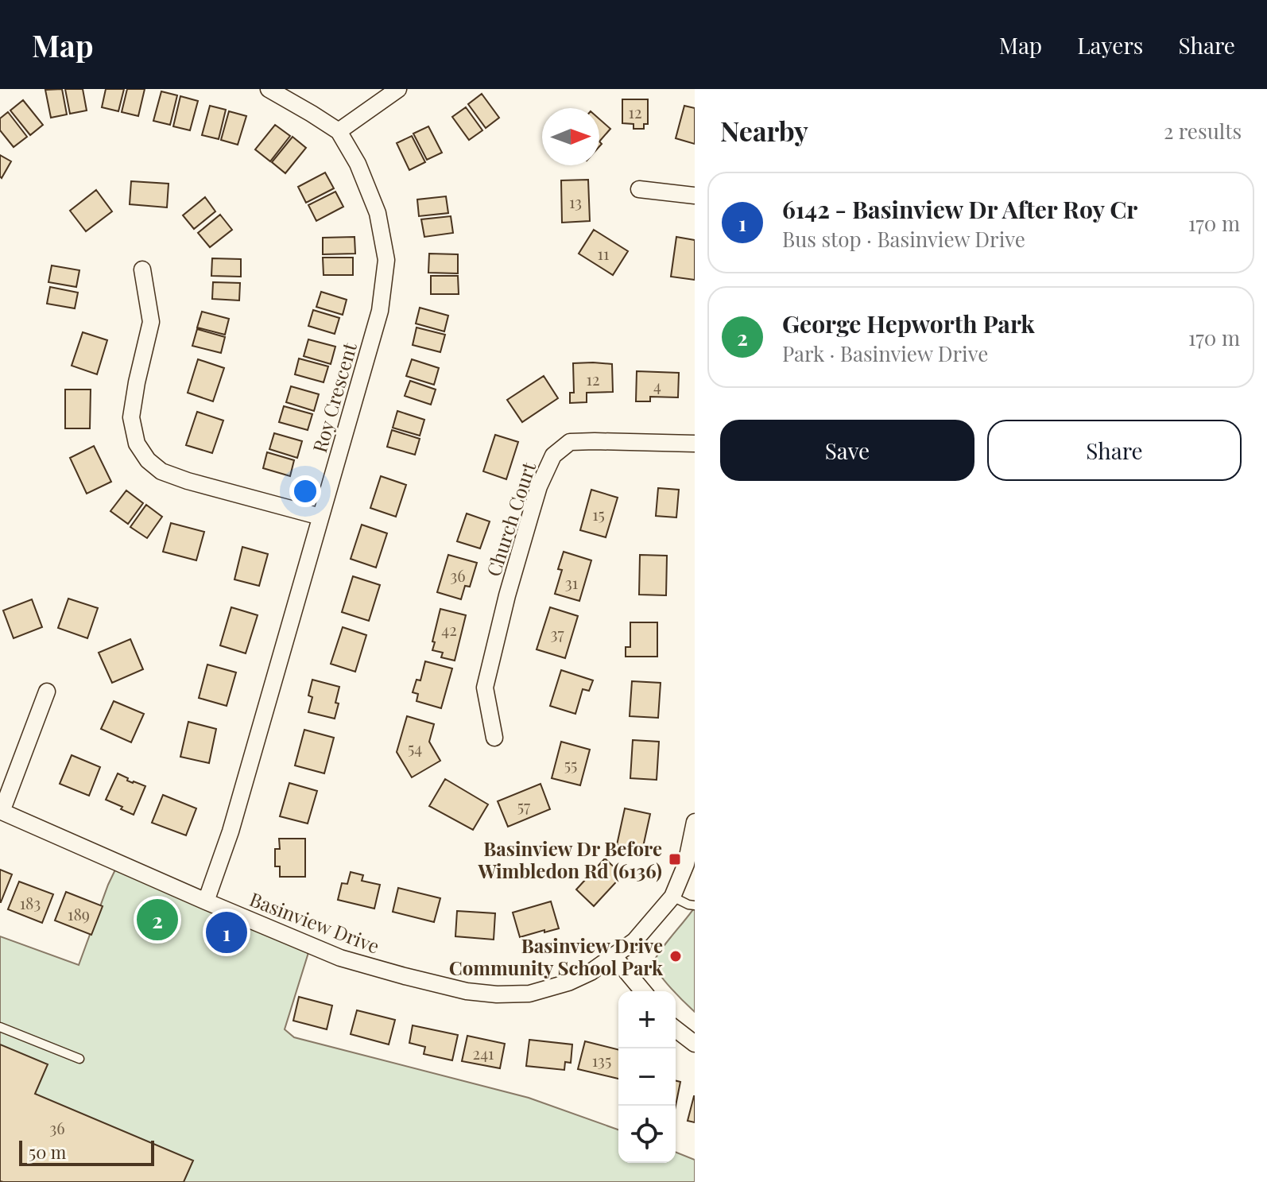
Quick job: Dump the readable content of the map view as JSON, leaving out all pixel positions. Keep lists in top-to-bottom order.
{
  "streets": {
    "street": ["Roy Crescent", "Church Court", "Basinview Drive"]
  },
  "crossings": [
    ["Roy Crescent", "Basinview Drive"]
  ],
  "places": {
    "transit": ["Basinview Dr Before Wimbledon Rd (6136)"],
    "other": ["Basinview Drive Community School Park"]
  },
  "house_numbers": [
    "12",
    "13",
    "11",
    "12",
    "4",
    "15",
    "36",
    "31",
    "42",
    "37",
    "54",
    "55",
    "57",
    "183",
    "189",
    "241",
    "135",
    "36"
  ],
  "scale_bar": "50 m",
  "north": "right",
  "page": {
    "header": "Map",
    "nav": ["Map", "Layers", "Share"],
    "heading": ["Nearby", "2 results"],
    "list": [
      {
        "mark": "1",
        "name": "6142 - Basinview Dr After Roy Cr",
        "note": "Bus stop · Basinview Drive",
        "value": "170 m"
      },
      {
        "mark": "2",
        "name": "George Hepworth Park",
        "note": "Park · Basinview Drive",
        "value": "170 m"
      }
    ],
    "buttons": ["Save", "Share"],
    "pins": ["2", "1"],
    "map_buttons": ["+", "−"],
    "scale": "50 m"
  }
}
